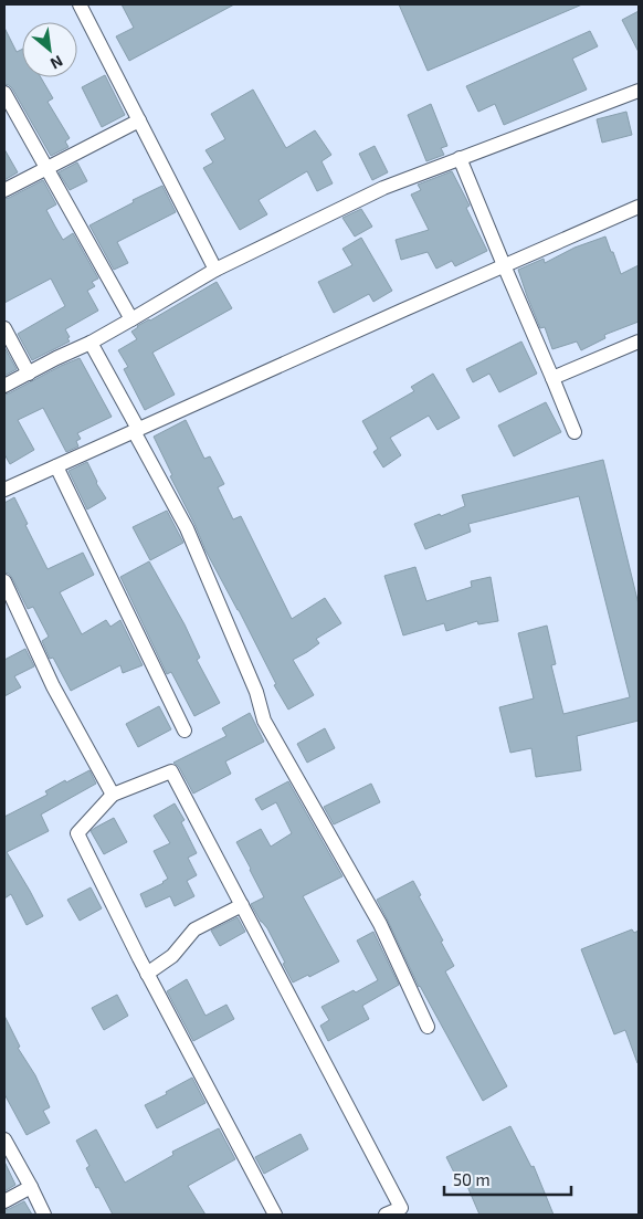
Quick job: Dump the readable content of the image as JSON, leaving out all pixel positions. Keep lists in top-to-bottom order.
{
  "scale_bar": "50 m",
  "north": "bottom right"
}
